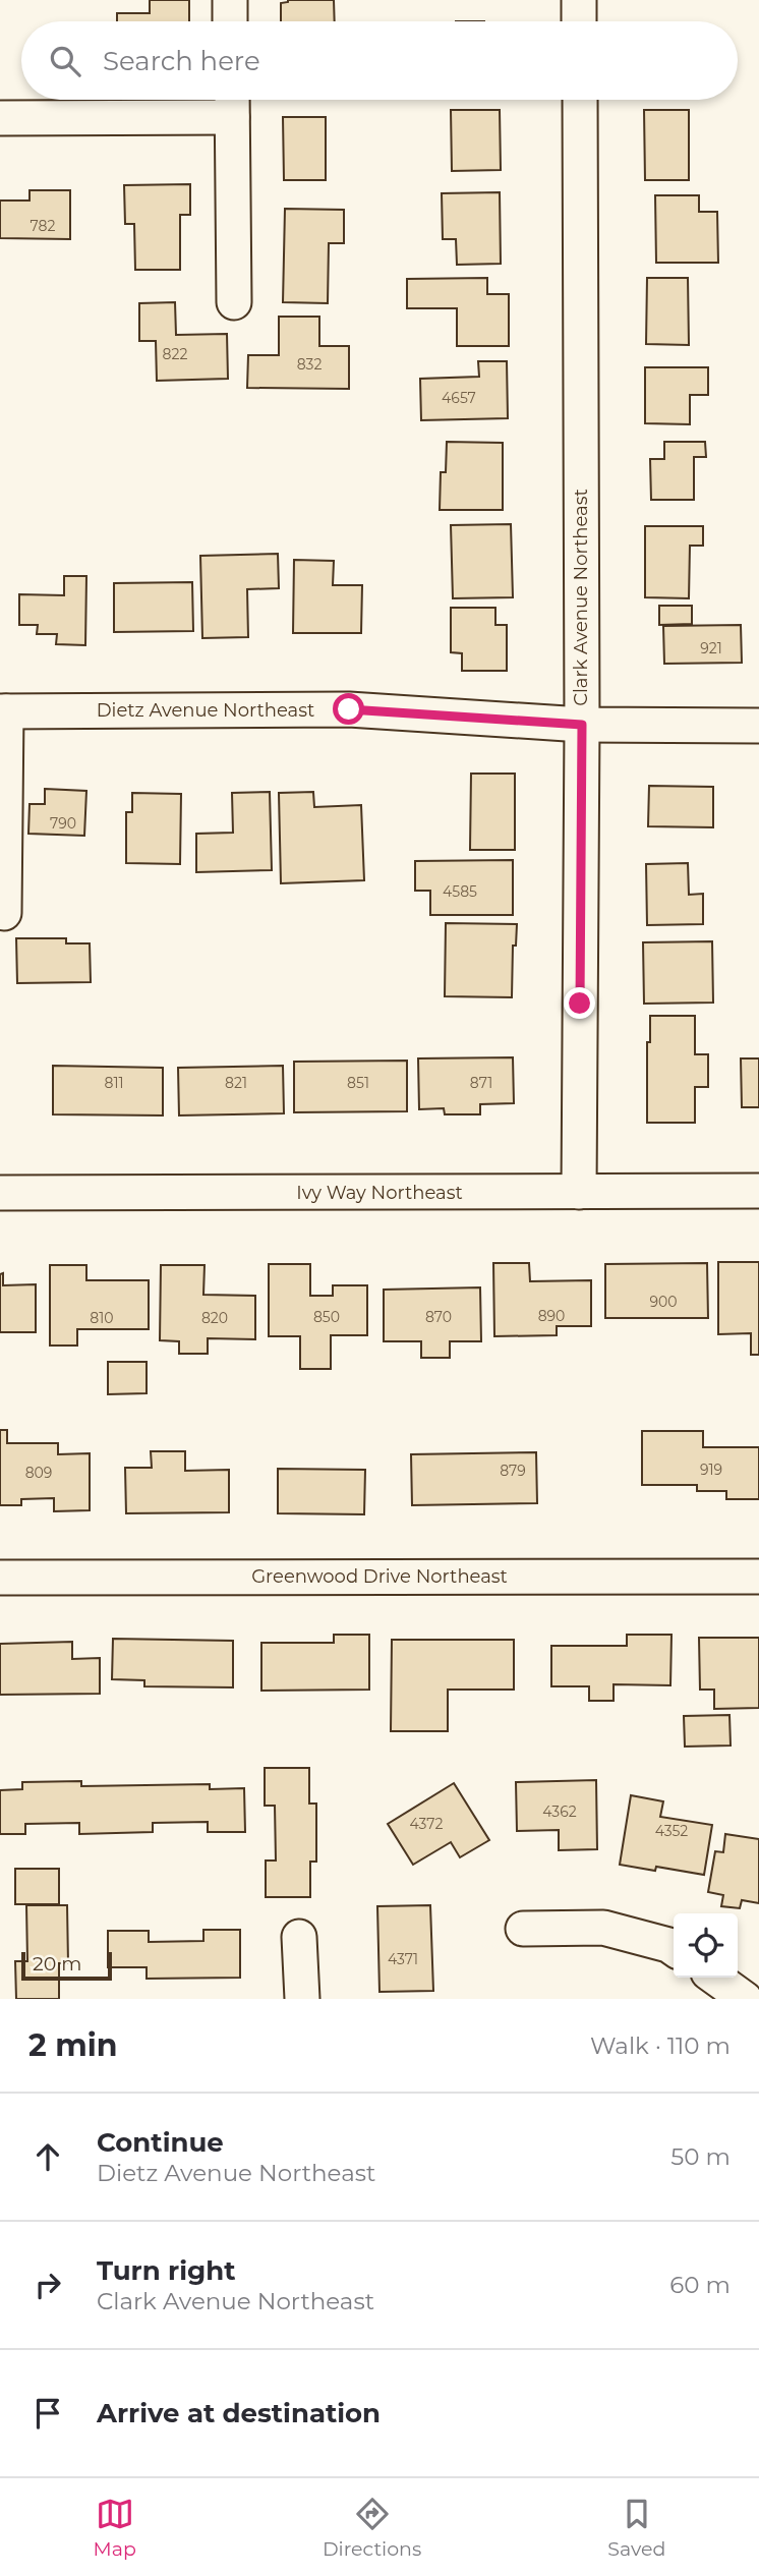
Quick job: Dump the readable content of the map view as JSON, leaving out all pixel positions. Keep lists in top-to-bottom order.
{
  "streets": {
    "street": [
      "Clark Avenue Northeast",
      "Dietz Avenue Northeast",
      "Ivy Way Northeast",
      "Greenwood Drive Northeast"
    ]
  },
  "crossings": [
    ["Clark Avenue Northeast", "Dietz Avenue Northeast"],
    ["Clark Avenue Northeast", "Ivy Way Northeast"]
  ],
  "house_numbers": [
    "782",
    "822",
    "832",
    "4657",
    "921",
    "790",
    "4585",
    "811",
    "821",
    "851",
    "871",
    "900",
    "890",
    "850",
    "870",
    "810",
    "820",
    "919",
    "879",
    "809",
    "4362",
    "4372",
    "4352",
    "4371"
  ],
  "scale_bar": "20 m",
  "page": {
    "search": "Search here",
    "scale": "20 m",
    "heading": ["2 min", "Walk · 110 m"],
    "list": [
      ["Continue", "Dietz Avenue Northeast", "50 m"],
      ["Turn right", "Clark Avenue Northeast", "60 m"],
      "Arrive at destination"
    ],
    "nav": ["Map", "Directions", "Saved"]
  }
}
